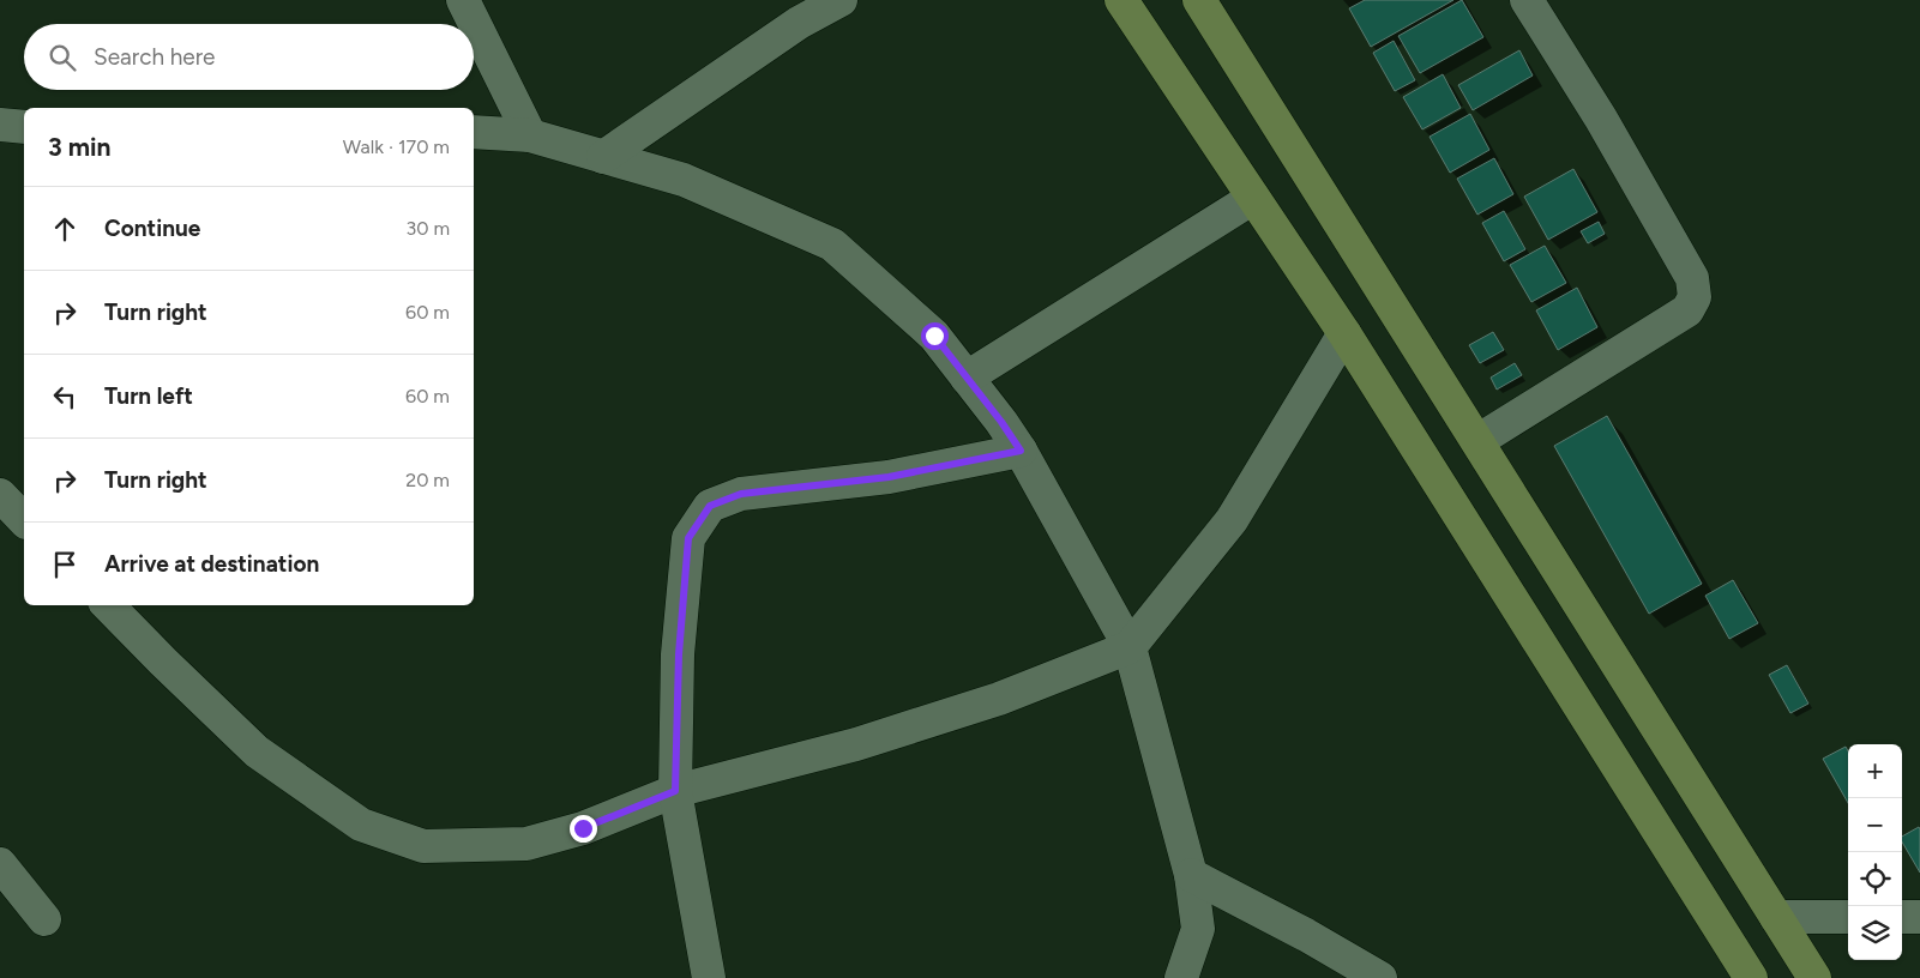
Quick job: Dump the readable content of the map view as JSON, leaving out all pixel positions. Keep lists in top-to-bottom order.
{
  "page": {
    "search": "Search here",
    "heading": ["3 min", "Walk · 170 m"],
    "list": [
      ["Continue", "30 m"],
      ["Turn right", "60 m"],
      ["Turn left", "60 m"],
      ["Turn right", "20 m"],
      "Arrive at destination"
    ],
    "map_buttons": ["+", "−"]
  }
}
